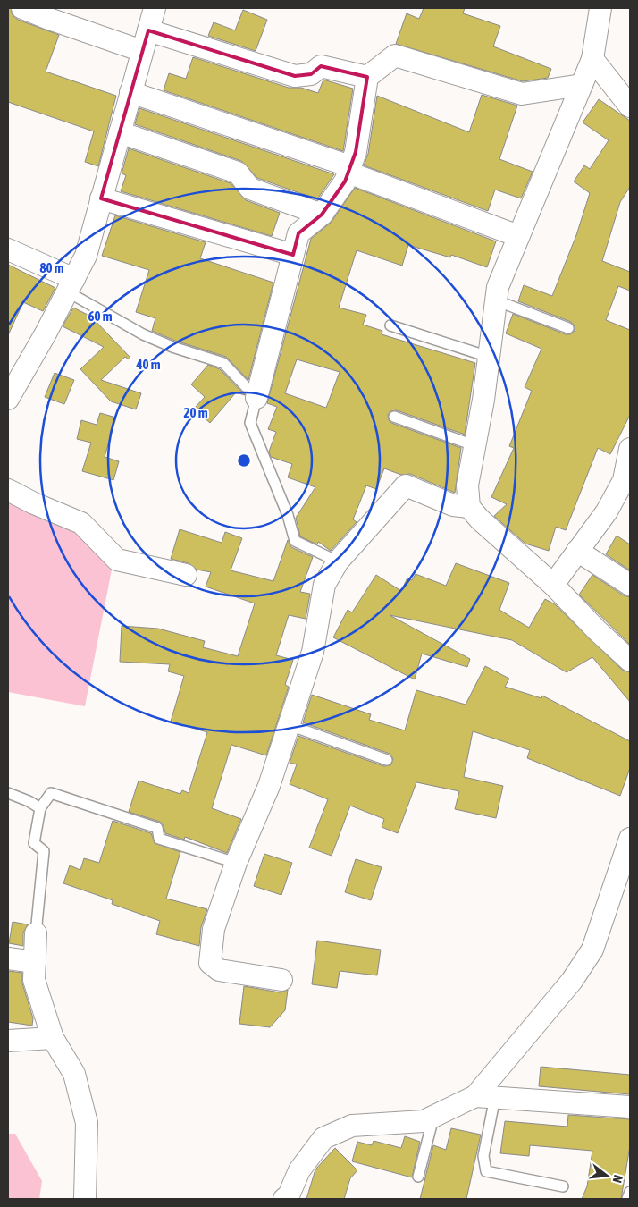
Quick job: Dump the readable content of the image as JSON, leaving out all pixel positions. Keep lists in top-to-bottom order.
{
  "north": "right",
  "rings": [
    "80 m",
    "60 m",
    "40 m",
    "20 m"
  ]
}
